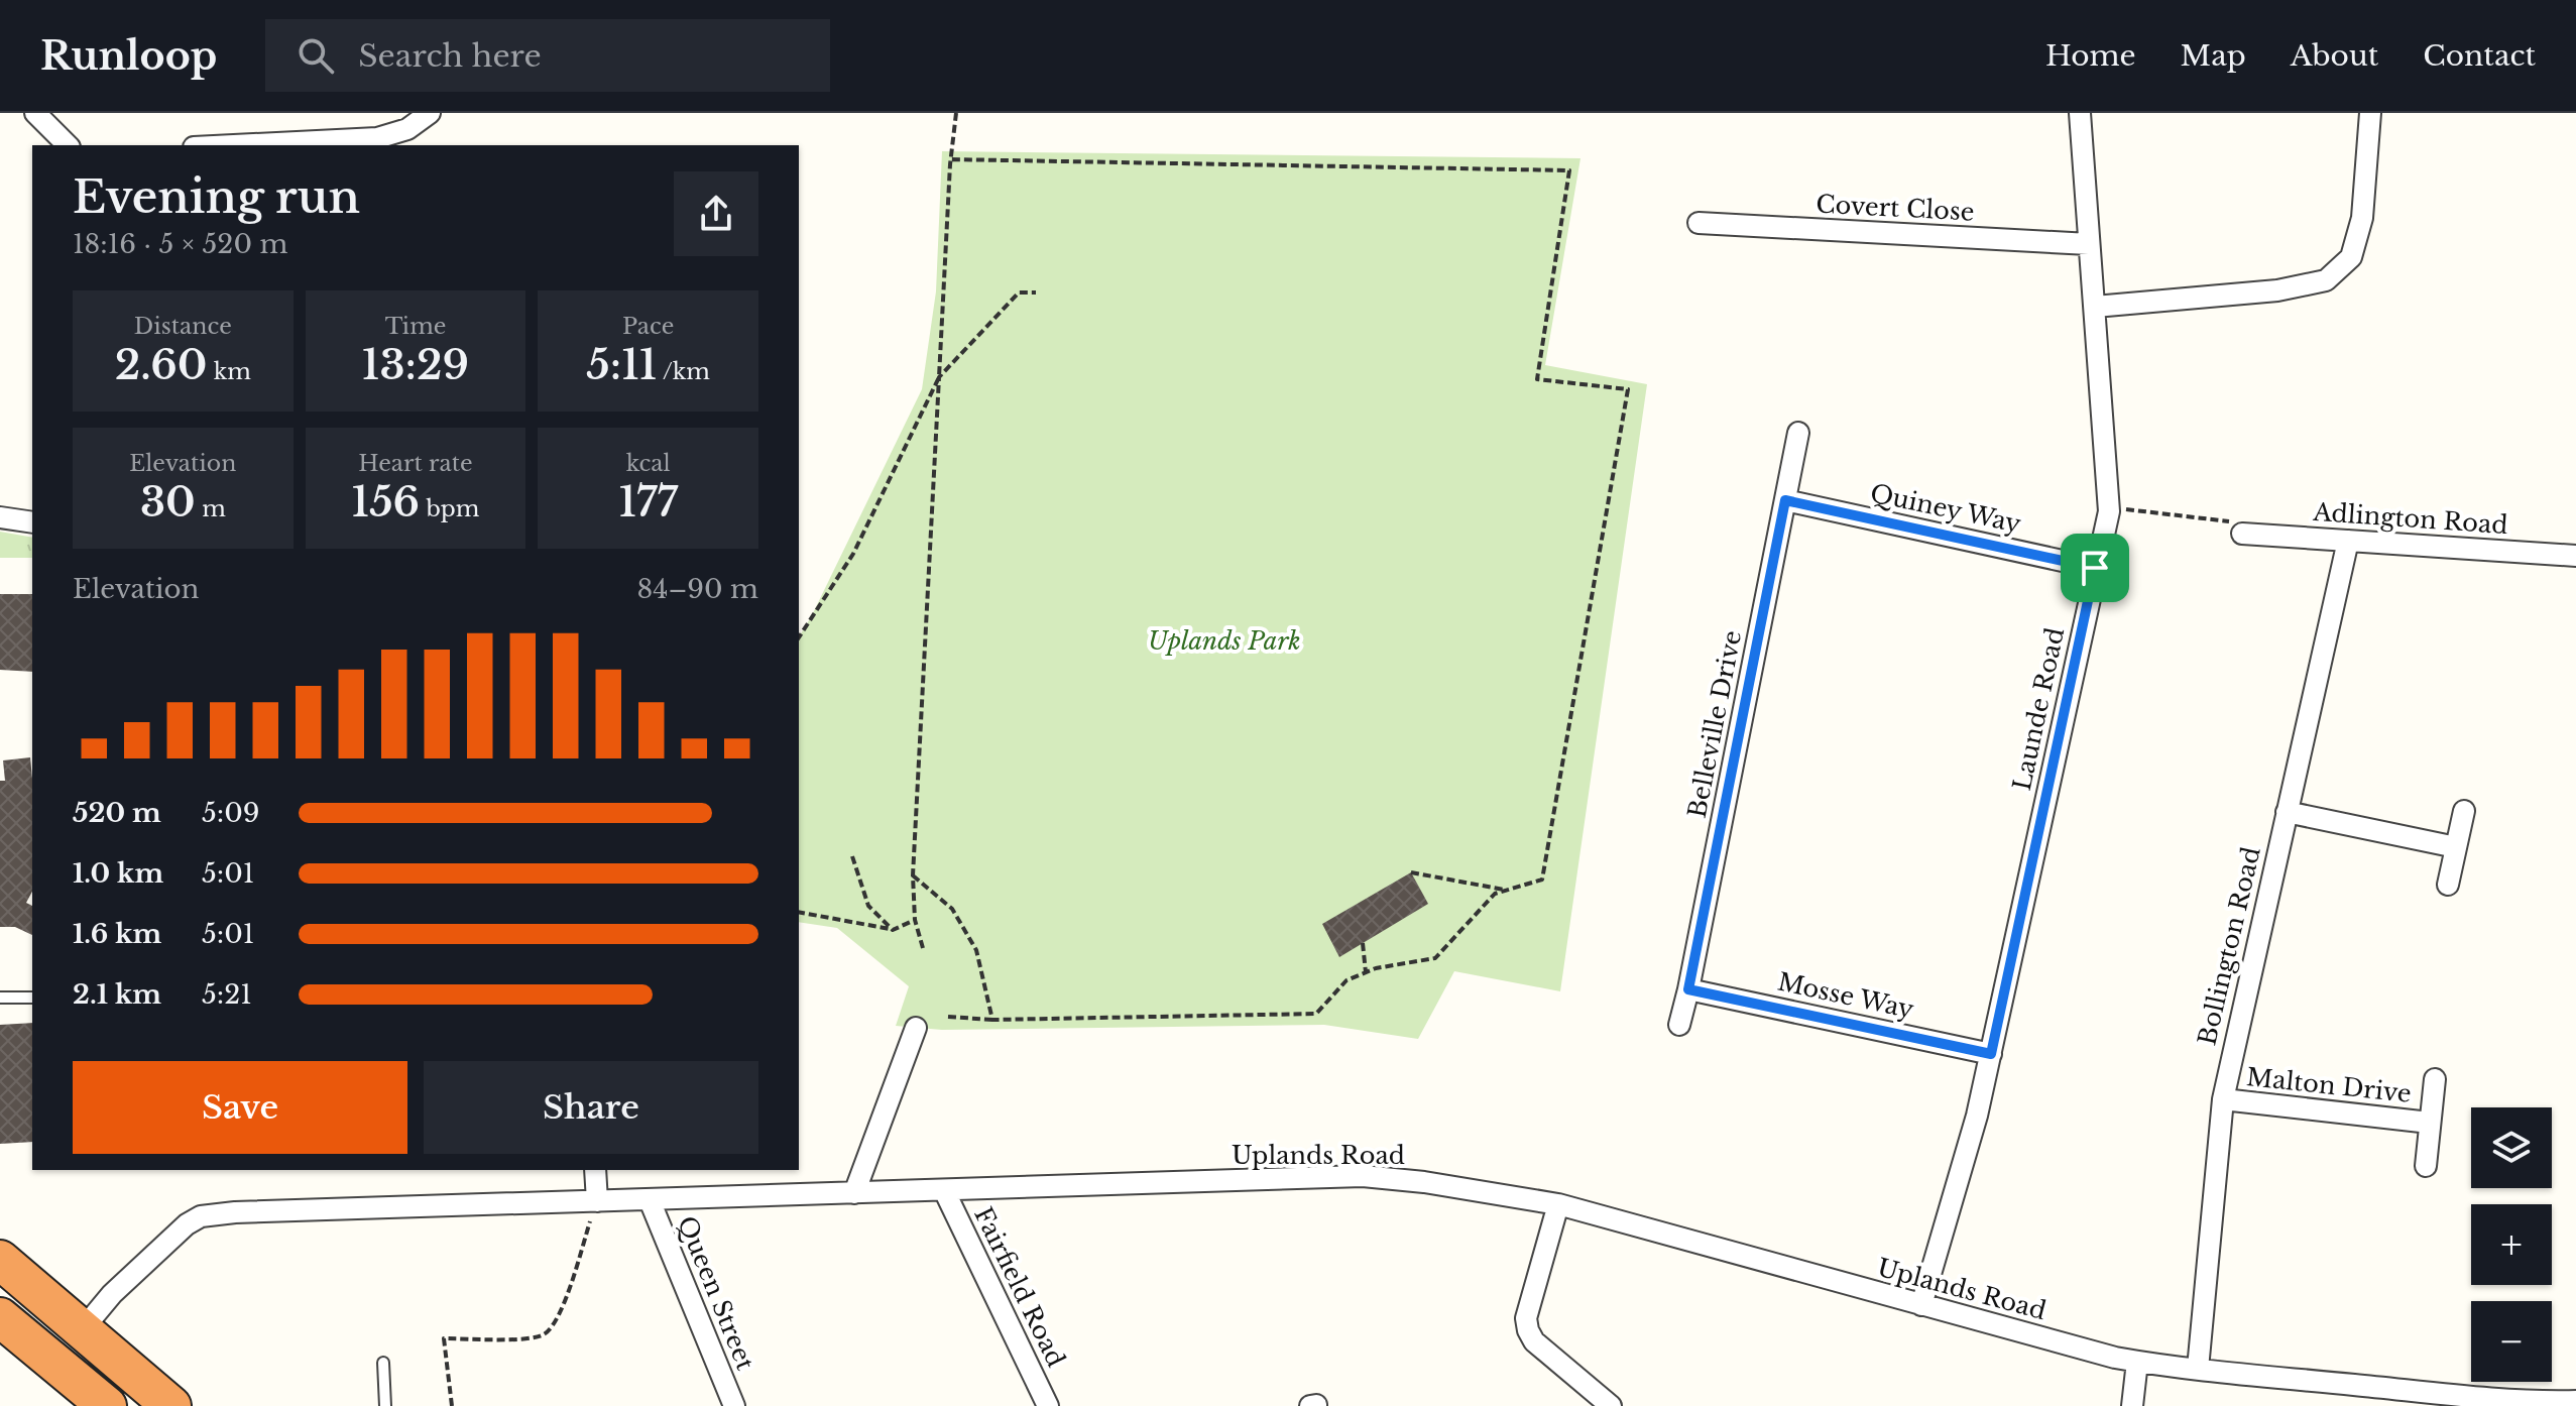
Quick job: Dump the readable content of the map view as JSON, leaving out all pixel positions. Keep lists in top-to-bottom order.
{
  "streets": {
    "street": [
      "Covert Close",
      "Quiney Way",
      "Adlington Road",
      "Launde Road",
      "Belleville Drive",
      "Bollington Road",
      "Mosse Way",
      "Malton Drive",
      "Uplands Road",
      "Fairfield Road",
      "Queen Street"
    ]
  },
  "crossings": [
    ["Covert Close", "Launde Road"],
    ["Quiney Way", "Launde Road"],
    ["Quiney Way", "Belleville Drive"],
    ["Adlington Road", "Bollington Road"],
    ["Launde Road", "Mosse Way"],
    ["Launde Road", "Uplands Road"],
    ["Belleville Drive", "Mosse Way"],
    ["Bollington Road", "Malton Drive"],
    ["Bollington Road", "Uplands Road"],
    ["Uplands Road", "Fairfield Road"],
    ["Uplands Road", "Queen Street"]
  ],
  "parks": ["Uplands Park"],
  "page": {
    "header": "Runloop",
    "search": "Search here",
    "nav": [
      "Home",
      "Map",
      "About",
      "Contact"
    ],
    "heading": ["Evening run", "18:16 · 5 × 520 m"],
    "stats": [
      ["Distance", "2.60 km"],
      ["Time", "13:29"],
      ["Pace", "5:11 /km"],
      ["Elevation", "30 m"],
      ["Heart rate", "156 bpm"],
      ["kcal", "177"]
    ],
    "chart": ["Elevation", "84–90 m"],
    "list": [
      {
        "name": "520 m",
        "note": "5:09"
      },
      {
        "name": "1.0 km",
        "note": "5:01"
      },
      {
        "name": "1.6 km",
        "note": "5:01"
      },
      {
        "name": "2.1 km",
        "note": "5:21"
      }
    ],
    "buttons": ["Save", "Share"],
    "map_buttons": ["+", "−"]
  }
}
